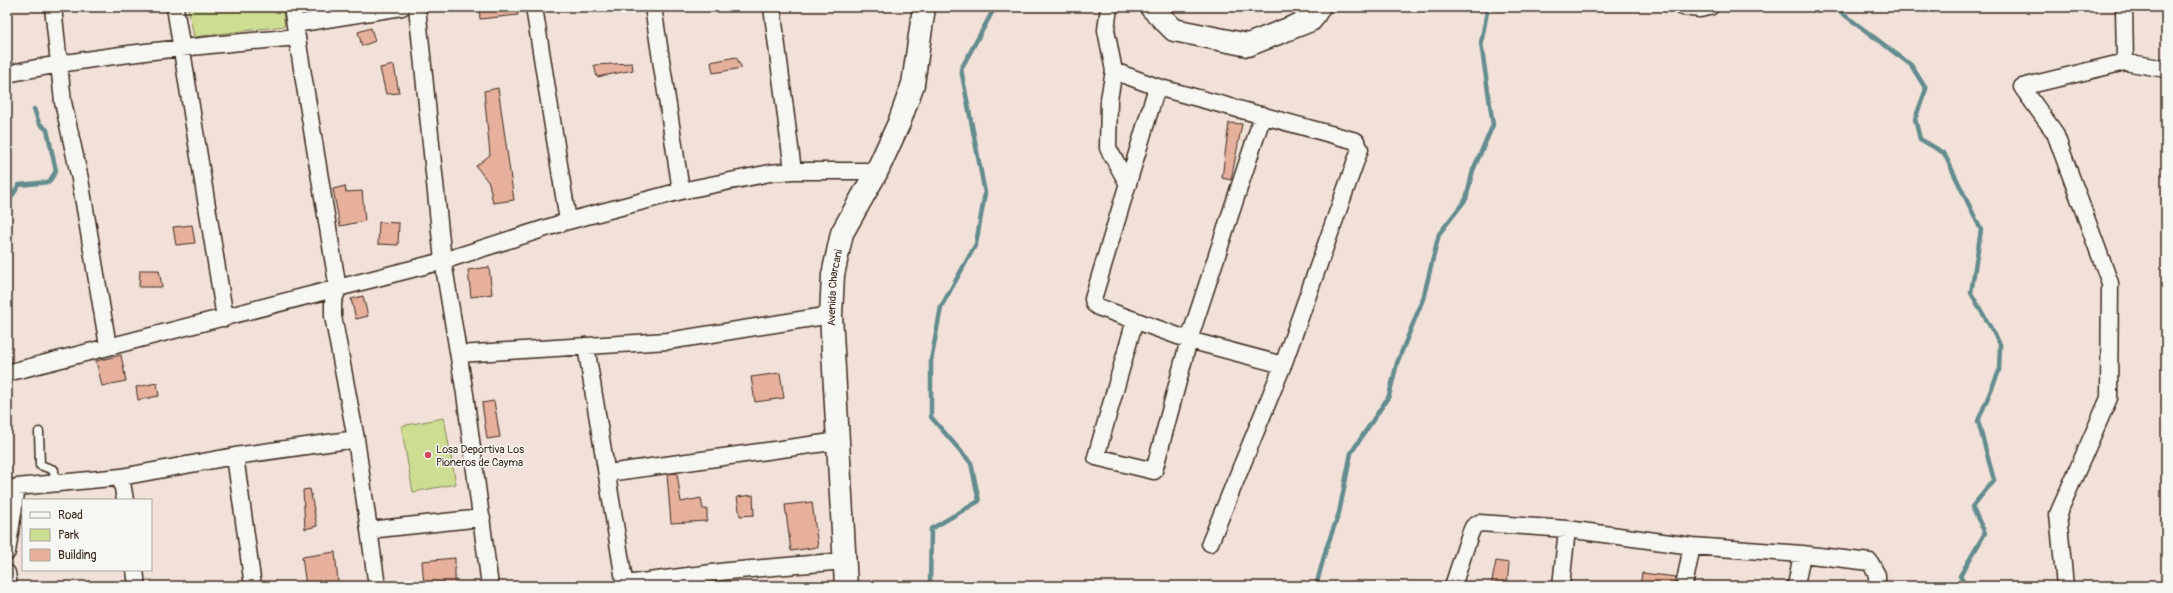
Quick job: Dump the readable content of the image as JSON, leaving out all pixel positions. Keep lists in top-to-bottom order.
{
  "streets": {
    "main road": ["Avenida Charcani"]
  },
  "places": ["Losa Deportiva Los Pioneros de Cayma"],
  "legend": ["Road", "Park", "Building"]
}
